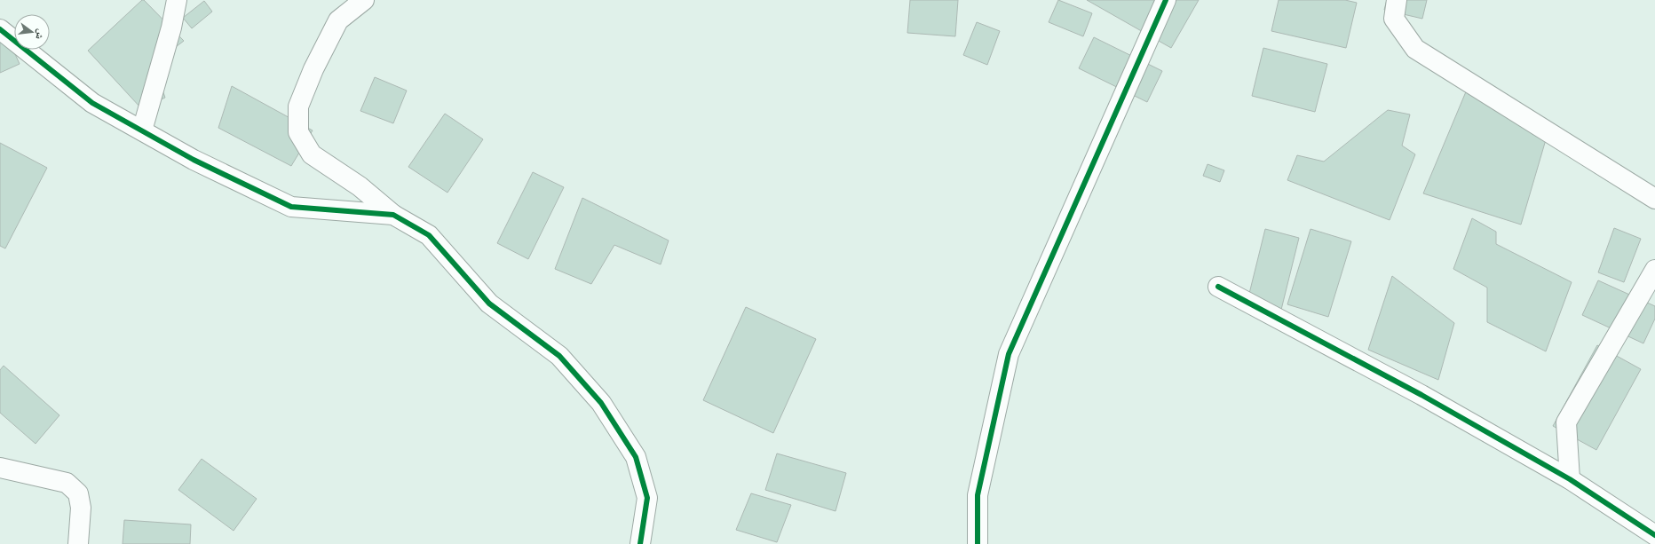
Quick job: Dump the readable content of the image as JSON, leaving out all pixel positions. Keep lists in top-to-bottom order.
{
  "north": "right"
}
